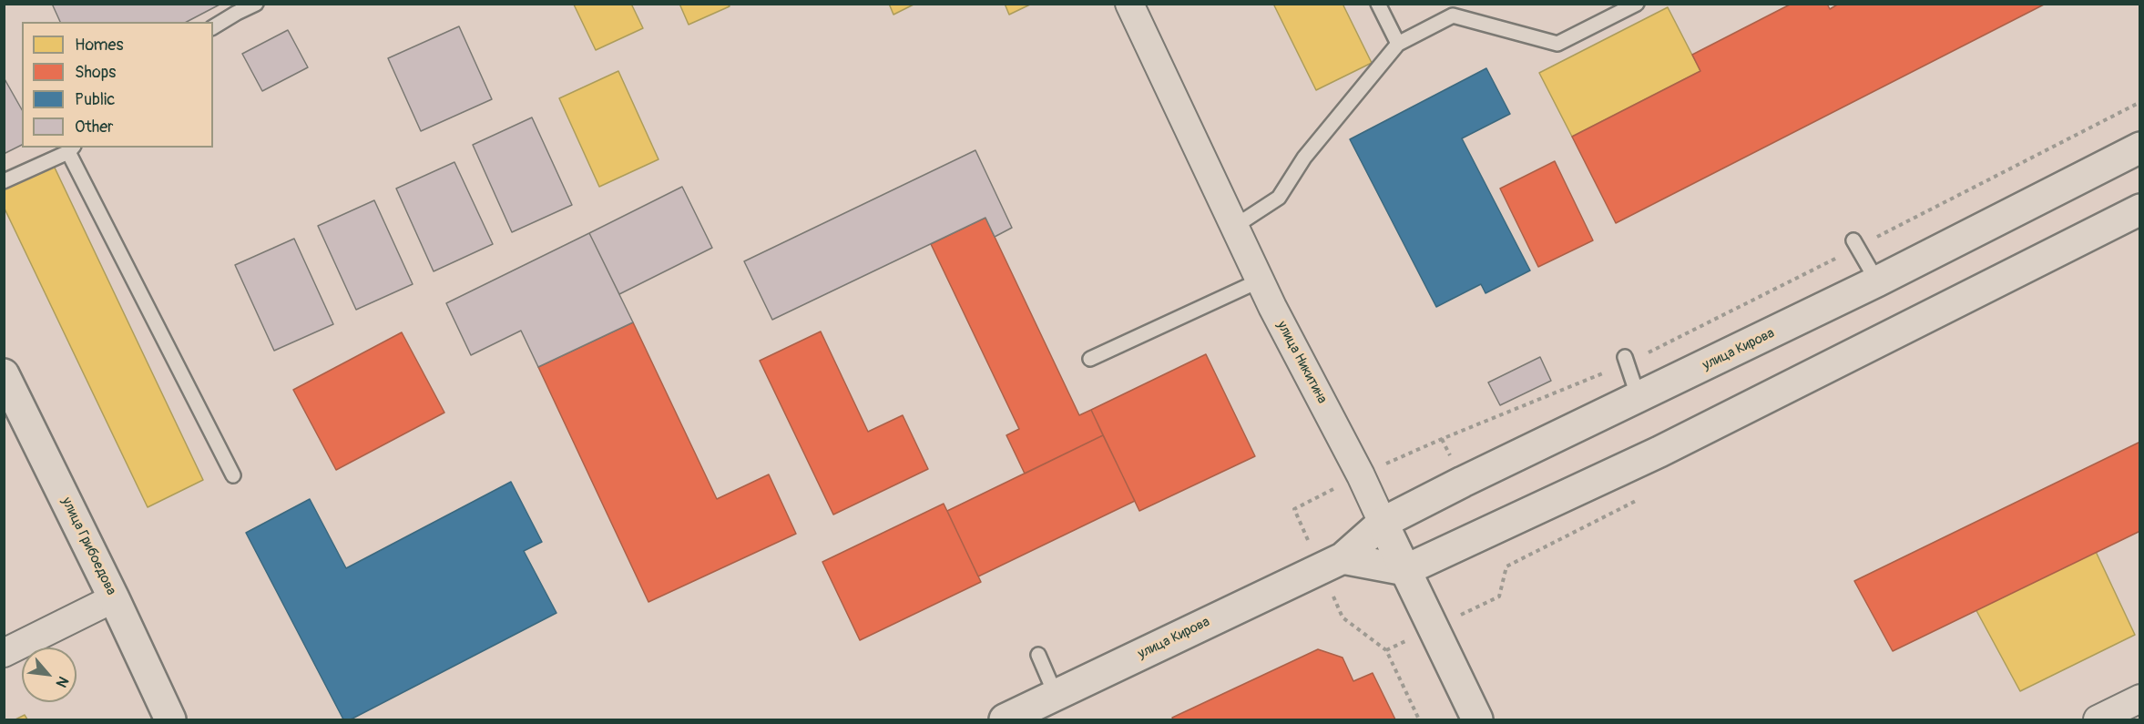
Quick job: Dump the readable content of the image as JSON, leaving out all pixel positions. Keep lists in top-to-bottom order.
{
  "streets": {
    "main road": ["улица Кирова", "улица Никитина", "улица Грибоедова"]
  },
  "crossings": [
    ["улица Кирова", "улица Никитина"]
  ],
  "legend": [
    "Homes",
    "Shops",
    "Public",
    "Other"
  ],
  "north": "bottom right"
}
